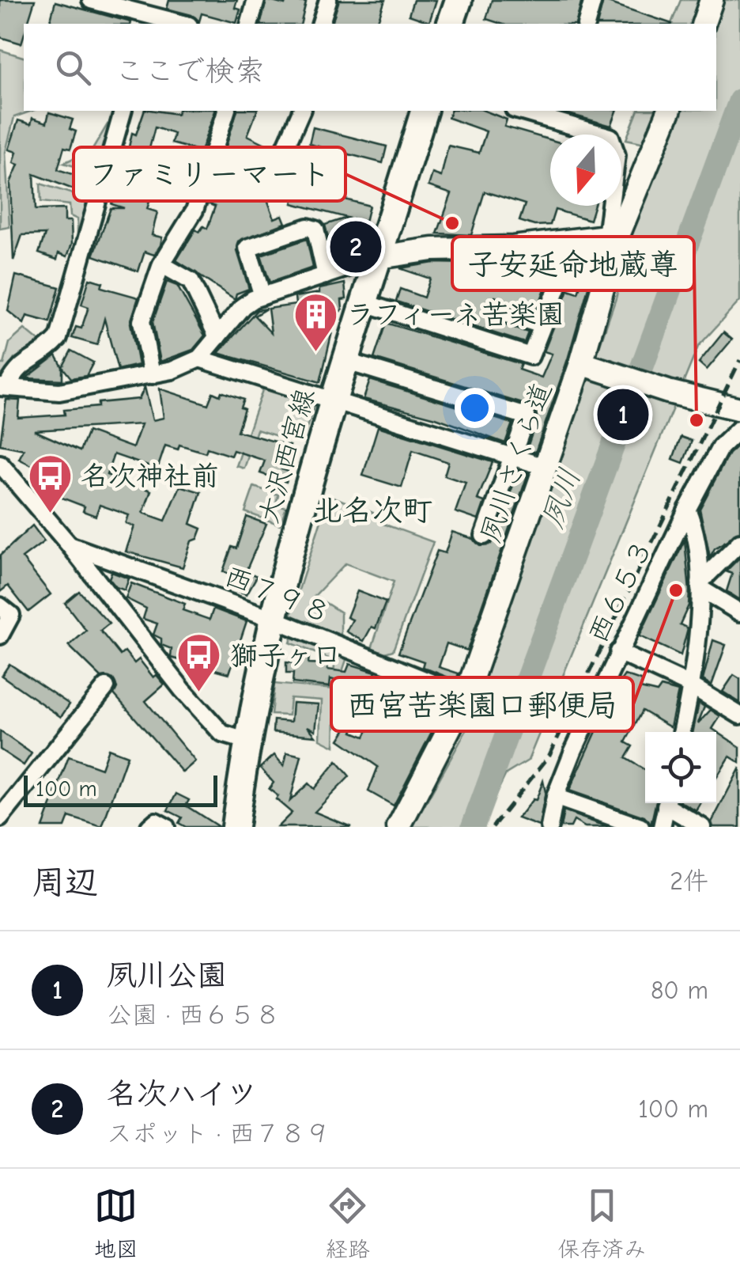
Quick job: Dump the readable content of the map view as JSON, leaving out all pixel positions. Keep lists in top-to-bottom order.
{
  "streets": {
    "main road": ["大沢西宮線"],
    "street": ["夙川さくら道", "西６５３", "西７９８"]
  },
  "crossings": [
    ["大沢西宮線", "西７９８"],
    ["夙川さくら道", "西７９８"]
  ],
  "districts": ["北名次町"],
  "water": ["夙川"],
  "places": {
    "other": ["ファミリーマート", "子安延命地蔵尊", "西宮苦楽園口郵便局"],
    "building": ["ラフィーネ苦楽園"],
    "bus stop": ["名次神社前", "獅子ヶ口"]
  },
  "scale_bar": "100 m",
  "north": "bottom",
  "page": {
    "search": "ここで検索",
    "pins": ["2", "1"],
    "scale": "100 m",
    "heading": ["周辺", "2件"],
    "list": [
      {
        "mark": "1",
        "name": "夙川公園",
        "note": "公園 · 西６５８",
        "value": "80 m"
      },
      {
        "mark": "2",
        "name": "名次ハイツ",
        "note": "スポット · 西７８９",
        "value": "100 m"
      }
    ],
    "nav": ["地図", "経路", "保存済み"]
  }
}
